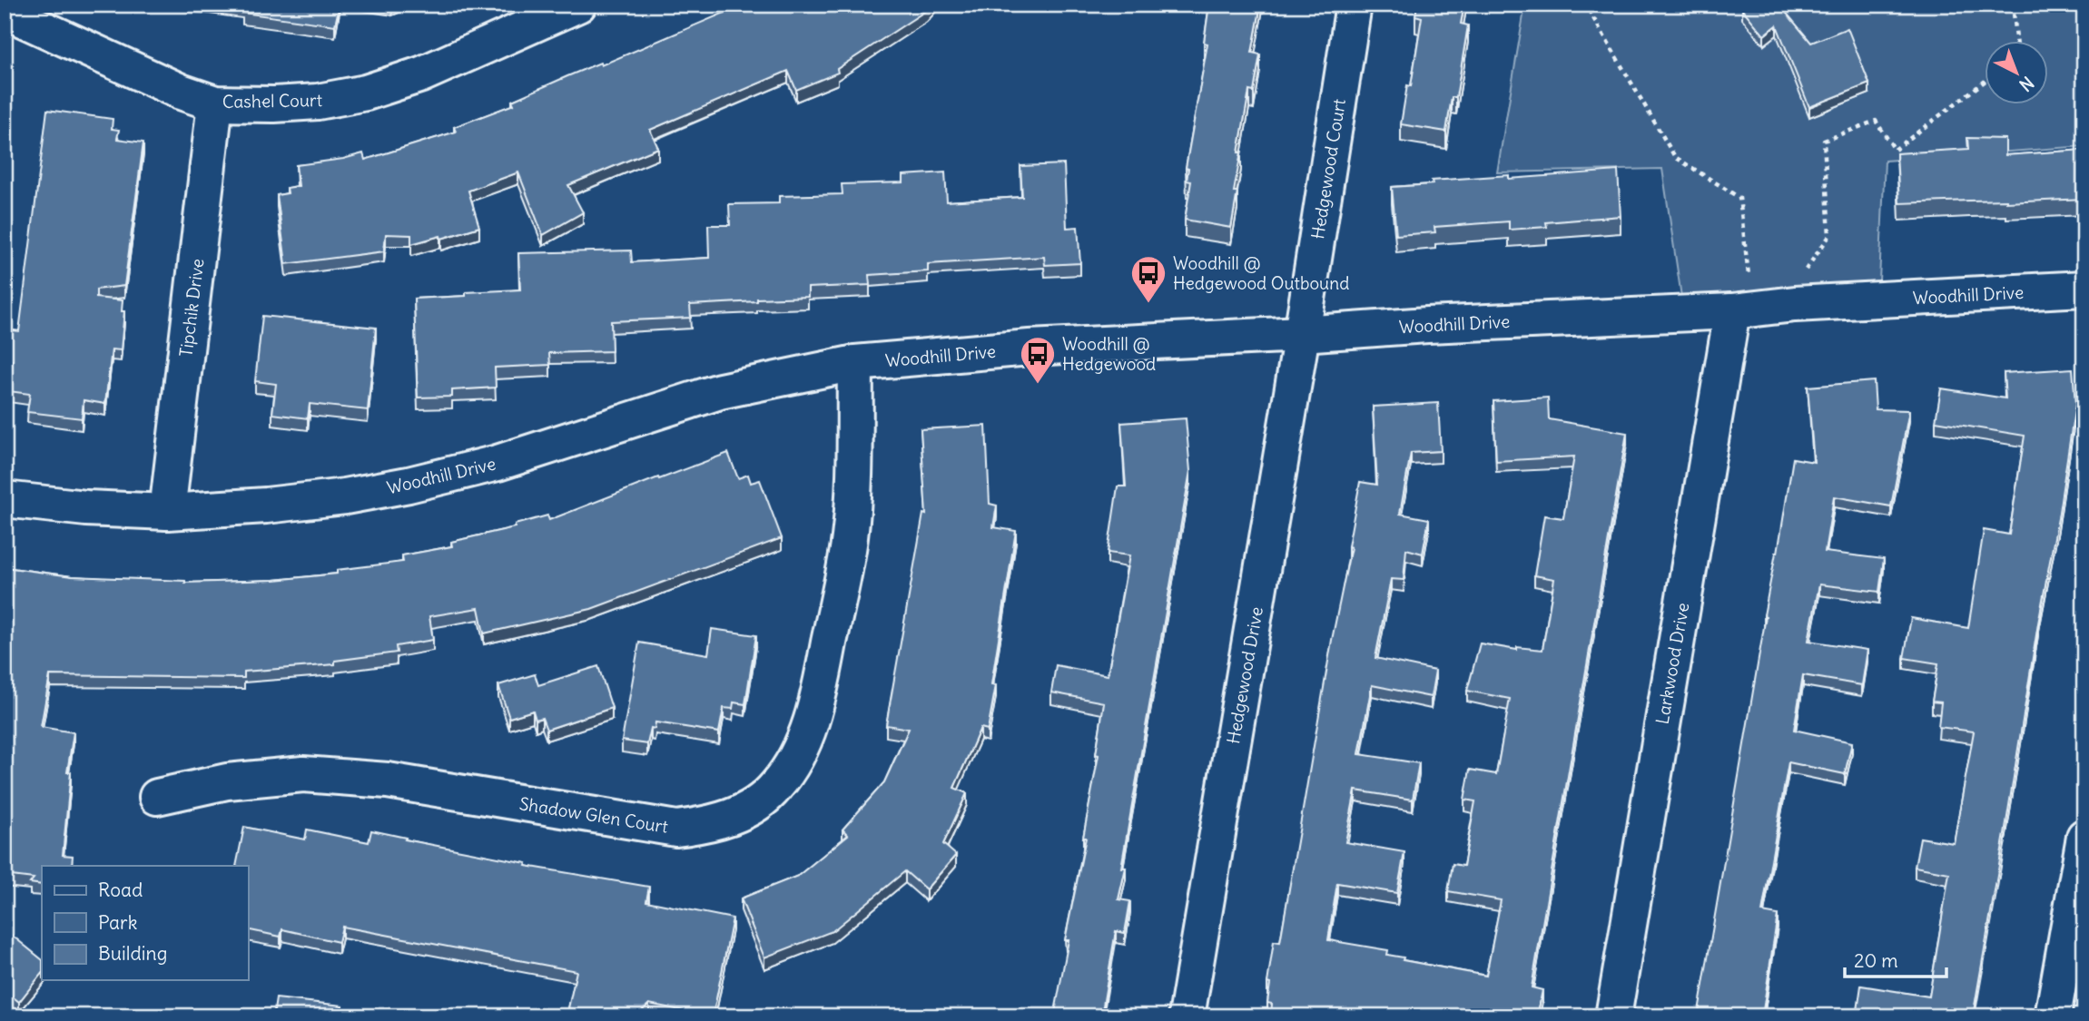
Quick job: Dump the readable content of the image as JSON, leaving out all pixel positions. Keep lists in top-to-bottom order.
{
  "streets": {
    "street": [
      "Cashel Court",
      "Hedgewood Court",
      "Woodhill Drive",
      "Tipchik Drive",
      "Larkwood Drive",
      "Hedgewood Drive",
      "Shadow Glen Court"
    ]
  },
  "crossings": [
    ["Cashel Court", "Tipchik Drive"],
    ["Hedgewood Court", "Woodhill Drive"],
    ["Hedgewood Court", "Hedgewood Drive"],
    ["Woodhill Drive", "Tipchik Drive"],
    ["Woodhill Drive", "Larkwood Drive"],
    ["Woodhill Drive", "Hedgewood Drive"],
    ["Woodhill Drive", "Shadow Glen Court"]
  ],
  "places": {
    "bus stop": ["Woodhill @ Hedgewood Outbound", "Woodhill @ Hedgewood"]
  },
  "legend": ["Road", "Park", "Building"],
  "scale_bar": "20 m",
  "north": "bottom right"
}
